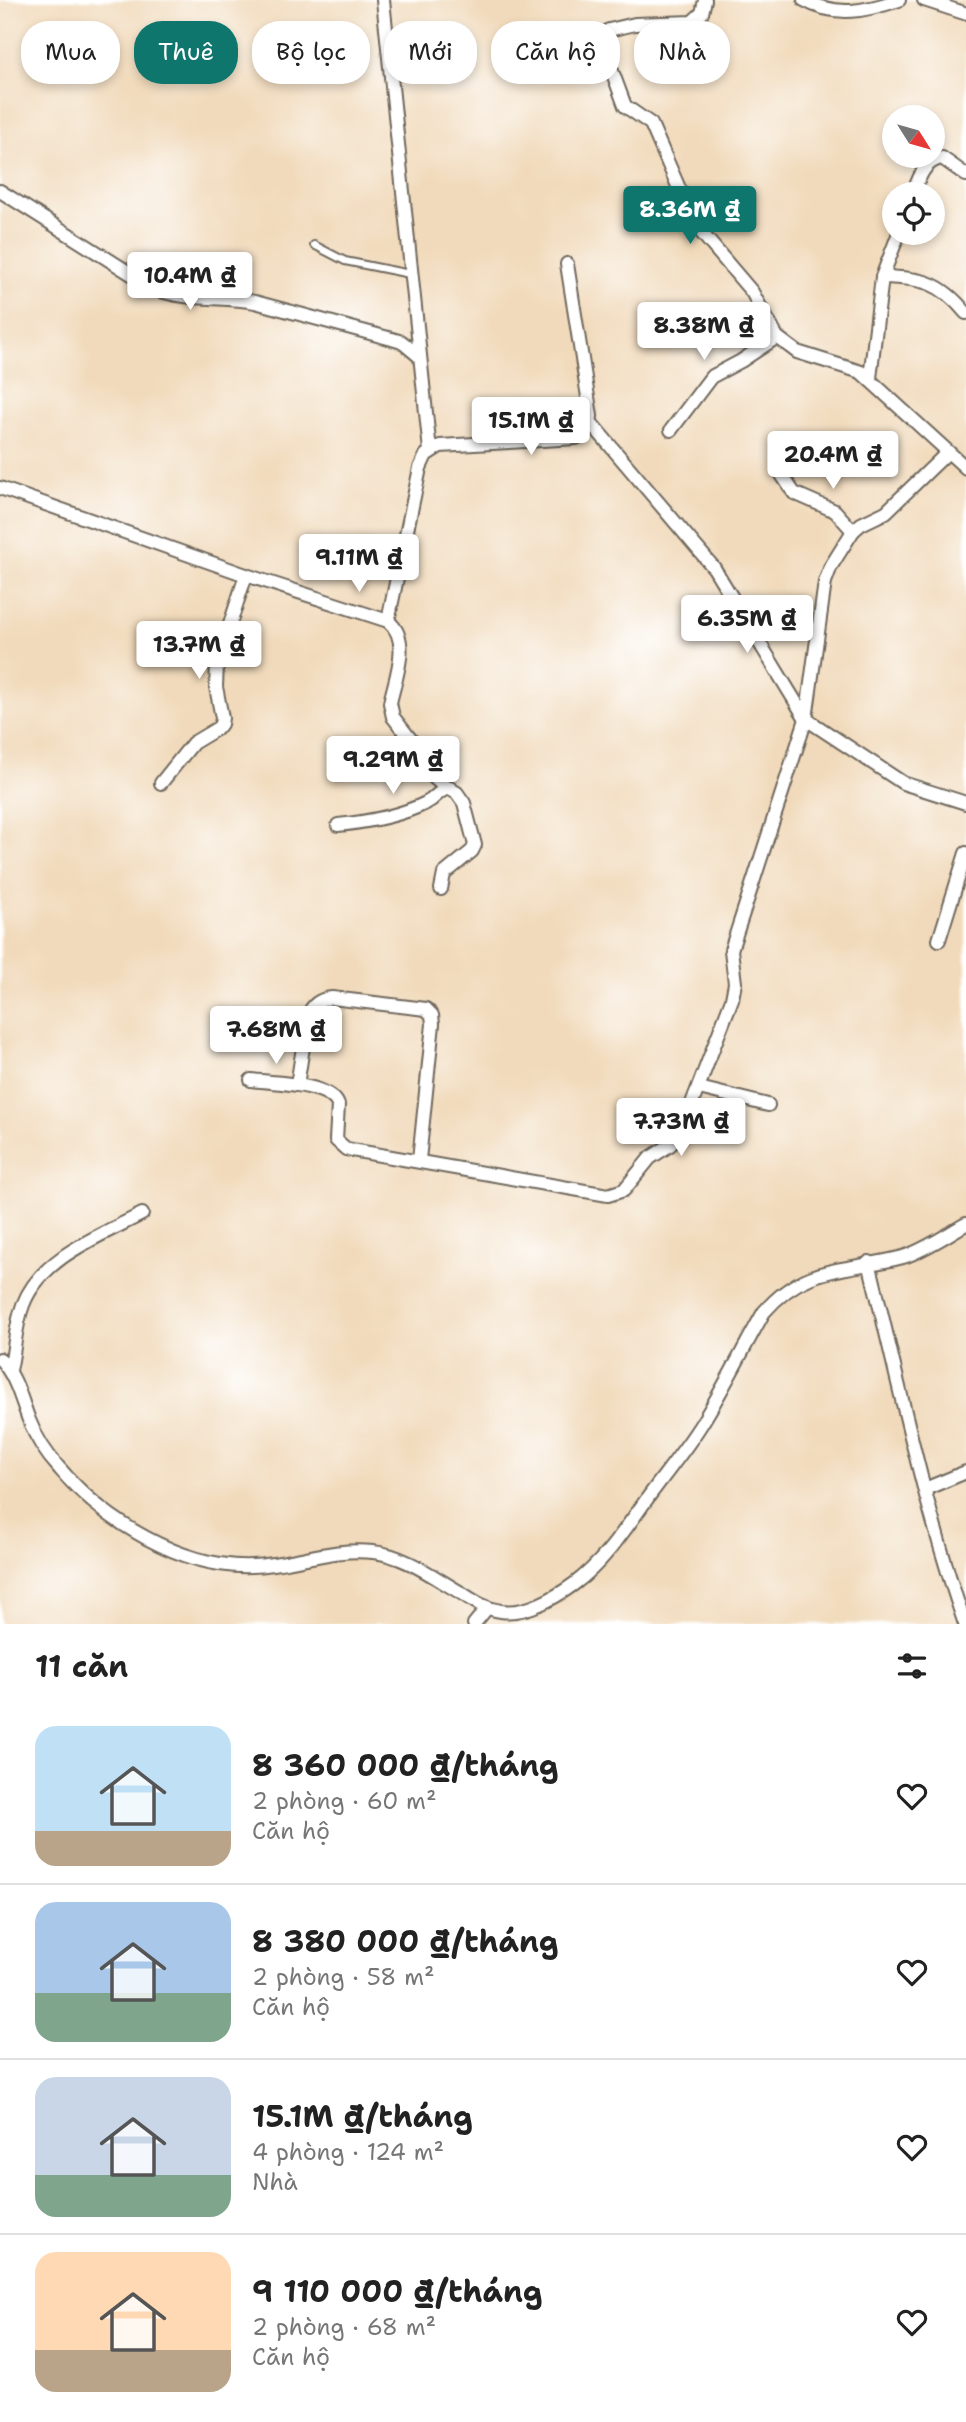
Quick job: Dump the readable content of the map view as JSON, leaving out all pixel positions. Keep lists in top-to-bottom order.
{
  "north": "bottom right",
  "page": {
    "chip": [
      "Mua",
      "Thuê",
      "Bộ lọc",
      "Mới",
      "Căn hộ",
      "Nhà"
    ],
    "price": [
      "8.36M ₫",
      "10.4M ₫",
      "8.38M ₫",
      "15.1M ₫",
      "20.4M ₫",
      "9.11M ₫",
      "6.35M ₫",
      "13.7M ₫",
      "9.29M ₫",
      "7.68M ₫",
      "7.73M ₫"
    ],
    "heading": "11 căn",
    "list": [
      {
        "name": "8 360 000 ₫/tháng",
        "note": "2 phòng · 60 m² · Căn hộ"
      },
      {
        "name": "8 380 000 ₫/tháng",
        "note": "2 phòng · 58 m² · Căn hộ"
      },
      {
        "name": "15.1M ₫/tháng",
        "note": "4 phòng · 124 m² · Nhà"
      },
      {
        "name": "9 110 000 ₫/tháng",
        "note": "2 phòng · 68 m² · Căn hộ"
      }
    ]
  }
}
